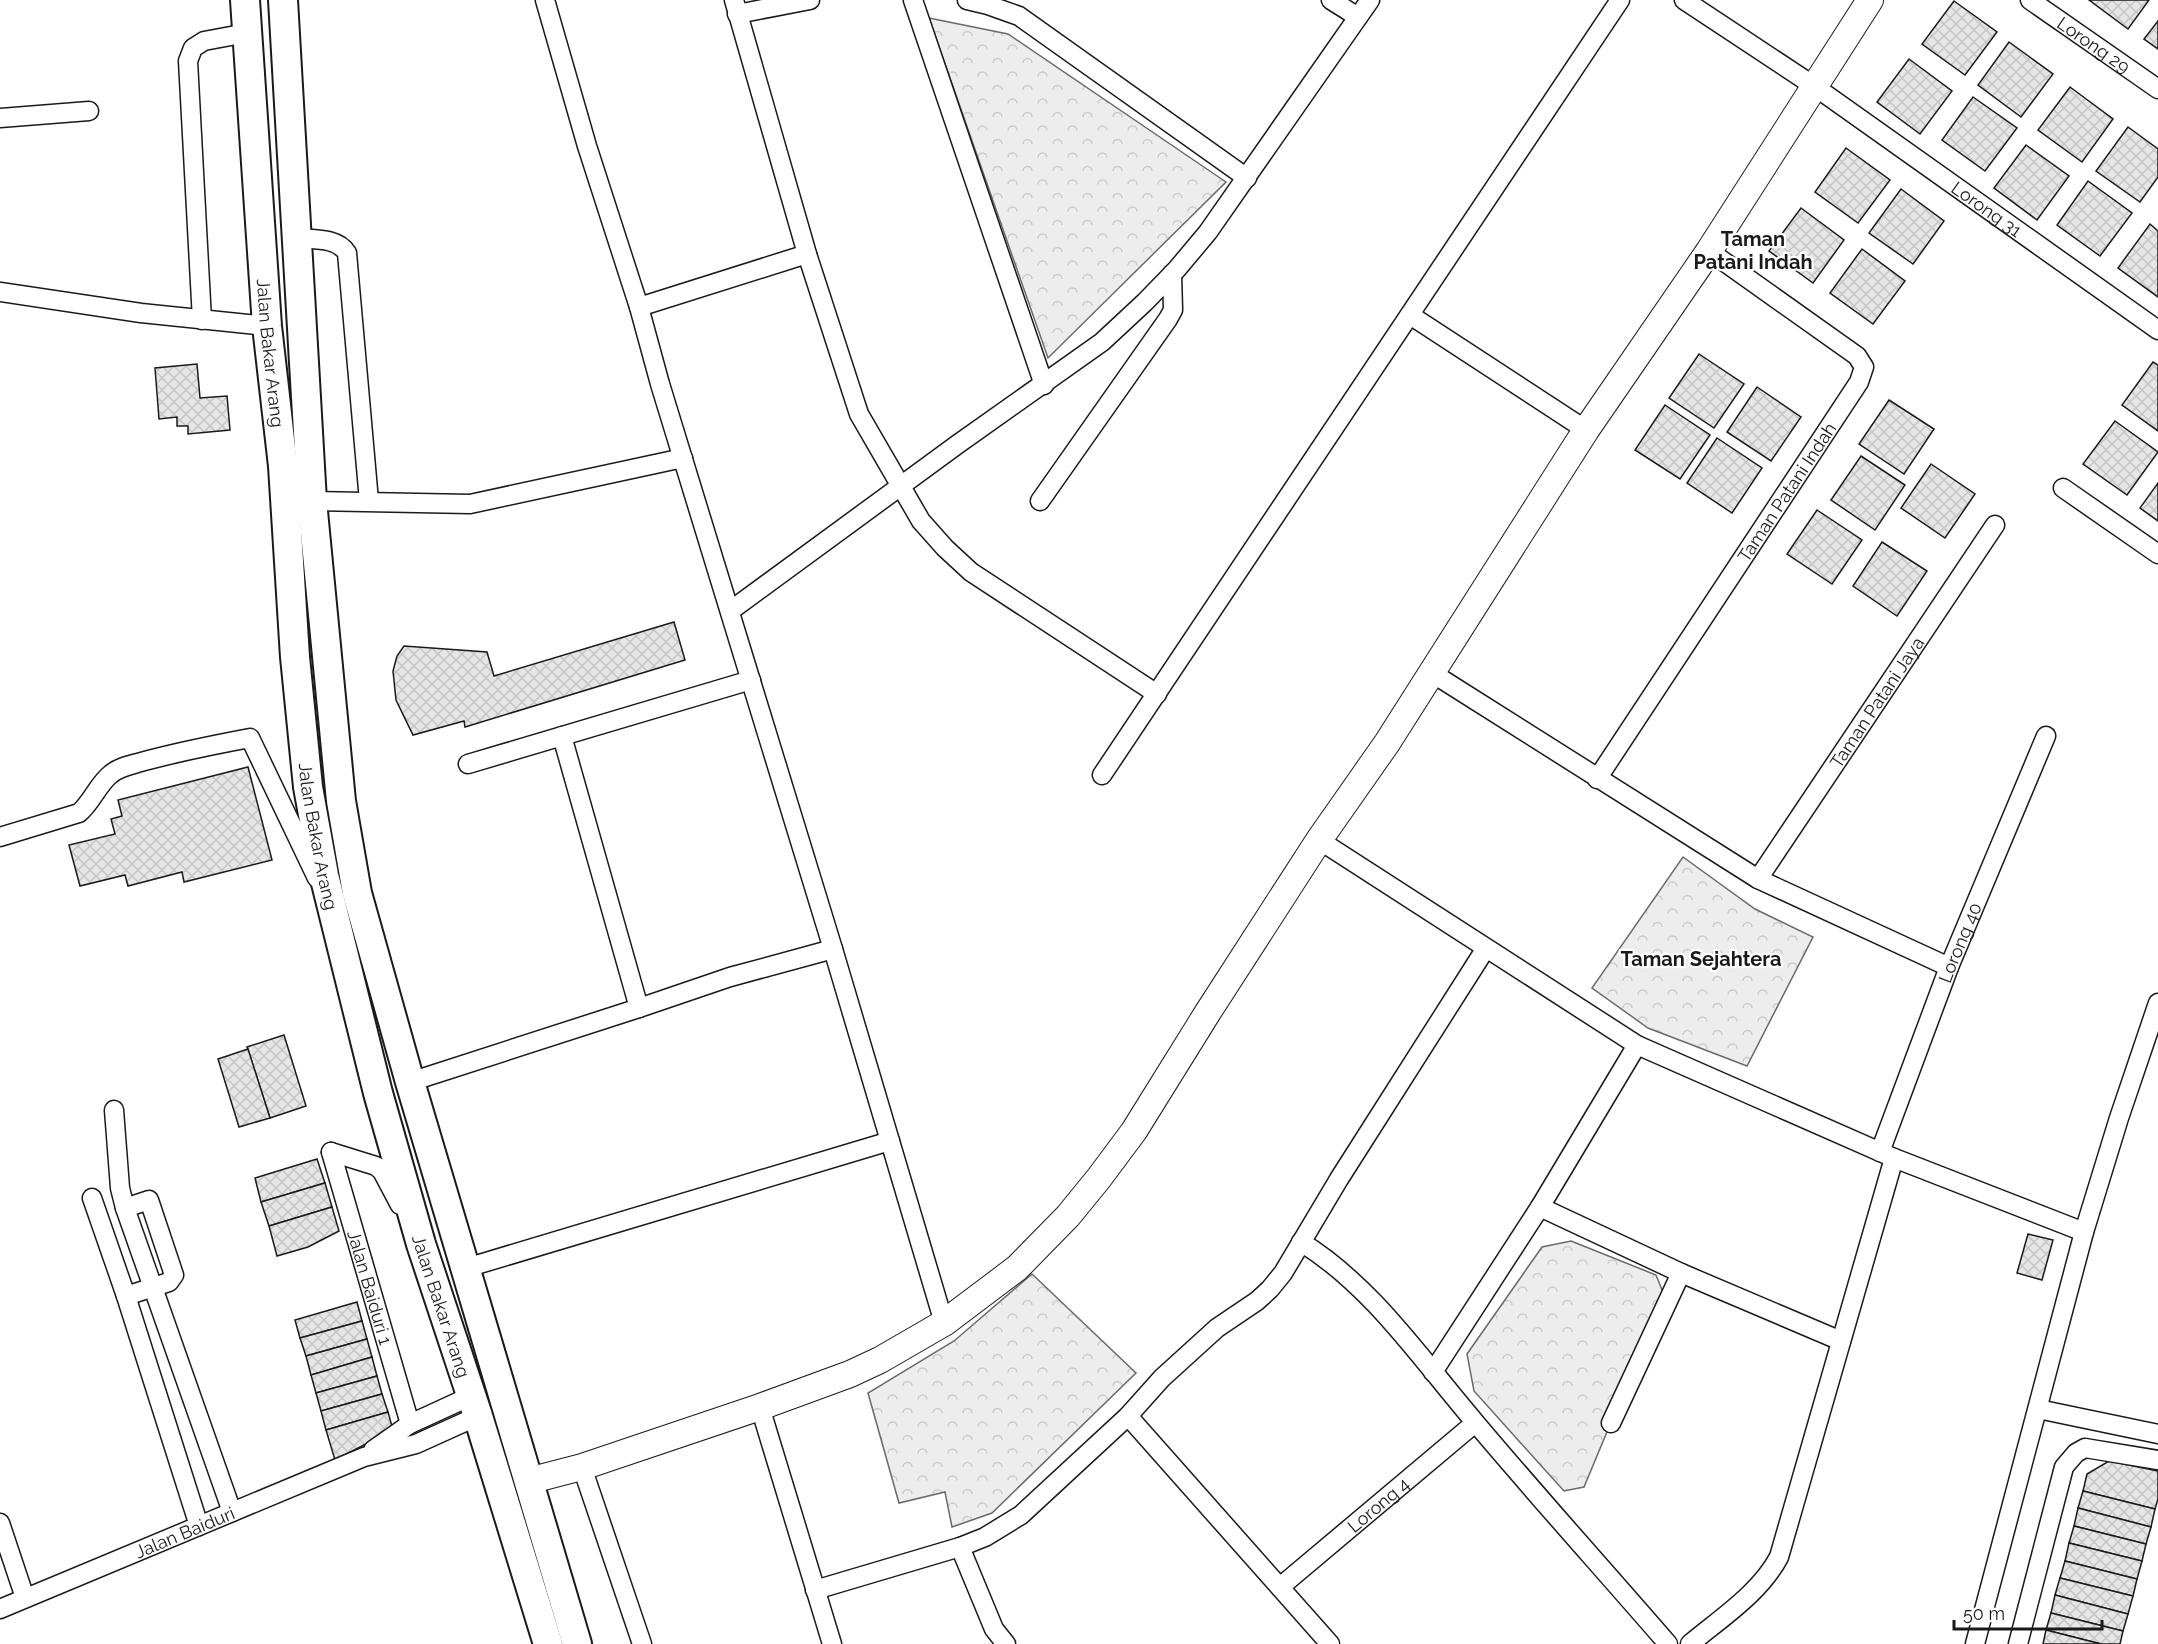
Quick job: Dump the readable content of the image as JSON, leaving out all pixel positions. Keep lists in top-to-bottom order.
{
  "streets": {
    "main road": ["Jalan Bakar Arang"],
    "street": [
      "Lorong 29",
      "Lorong 31",
      "Taman Patani Indah",
      "Taman Patani Jaya",
      "Lorong 40",
      "Jalan Baiduri 1",
      "Lorong 4",
      "Jalan Baiduri"
    ]
  },
  "crossings": [
    ["Jalan Bakar Arang", "Jalan Baiduri 1"],
    ["Jalan Bakar Arang", "Jalan Baiduri"],
    ["Jalan Baiduri 1", "Jalan Baiduri"]
  ],
  "districts": ["Taman Patani Indah", "Taman Sejahtera"],
  "scale_bar": "50 m"
}
